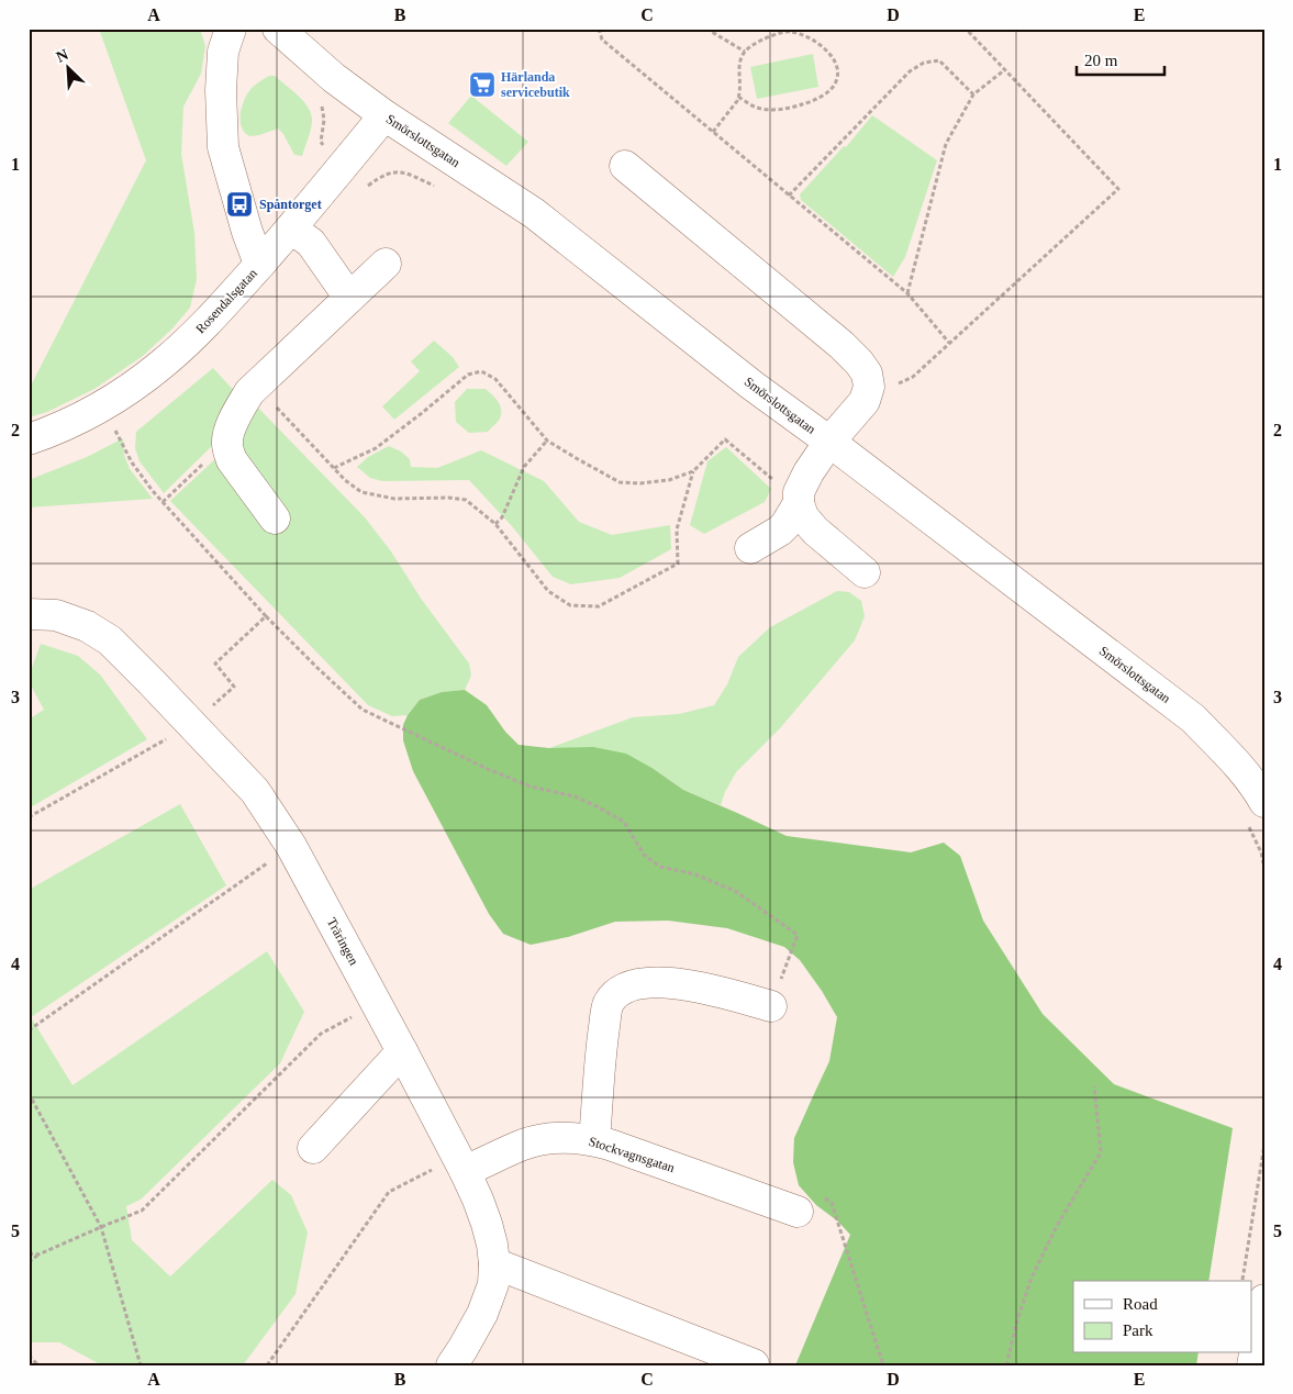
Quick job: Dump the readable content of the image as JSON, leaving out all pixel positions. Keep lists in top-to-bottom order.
{
  "streets": {
    "street": [
      "Smörslottsgatan",
      "Rosendalsgatan",
      "Träringen",
      "Stockvagnsgatan"
    ]
  },
  "crossings": [
    ["Smörslottsgatan", "Rosendalsgatan"],
    ["Träringen", "Stockvagnsgatan"]
  ],
  "places": {
    "supermarket": ["Härlanda servicebutik"],
    "bus stop": ["Spåntorget"]
  },
  "legend": ["Road", "Park"],
  "scale_bar": "20 m",
  "north": "top left",
  "grid": {
    "columns": [
      "A",
      "B",
      "C",
      "D",
      "E"
    ],
    "rows": [
      "1",
      "2",
      "3",
      "4",
      "5"
    ]
  }
}
